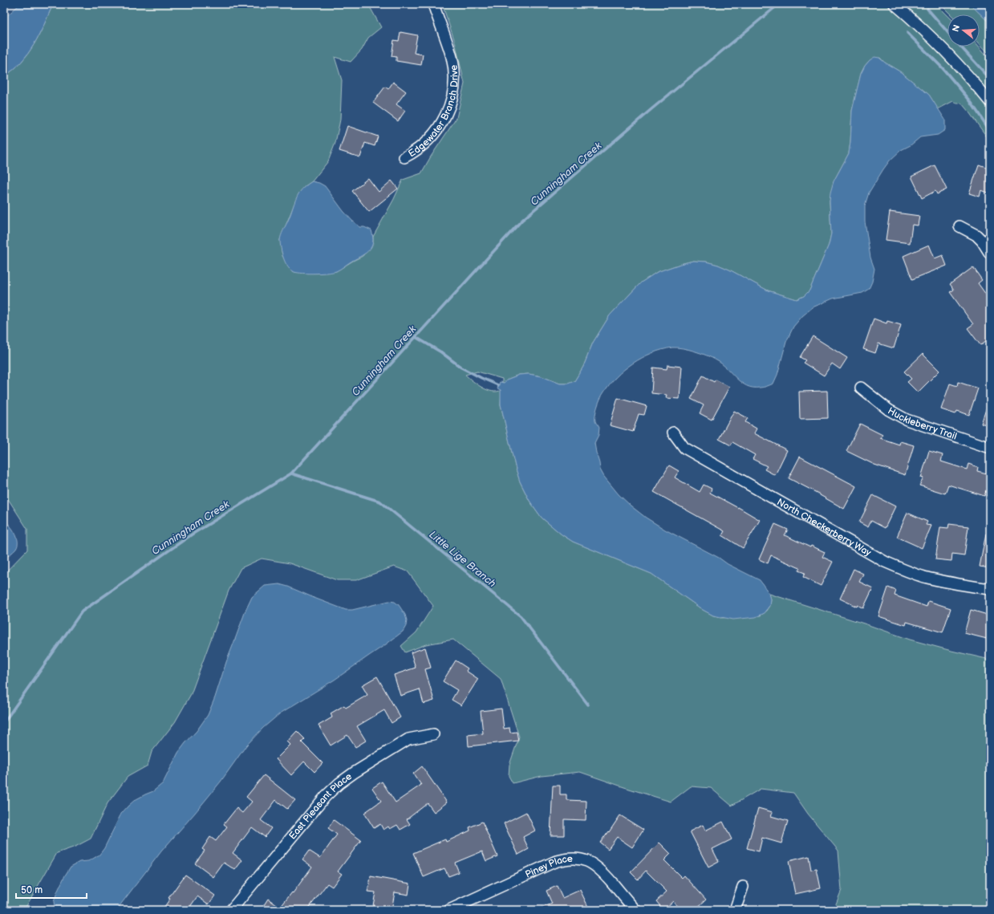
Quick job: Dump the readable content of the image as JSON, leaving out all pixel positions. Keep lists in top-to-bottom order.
{
  "streets": {
    "street": [
      "Edgewater Branch Drive",
      "Huckleberry Trail",
      "North Checkerberry Way",
      "East Pleasant Place",
      "Piney Place"
    ]
  },
  "water": ["Cunningham Creek", "Little Lige Branch"],
  "scale_bar": "50 m",
  "north": "left"
}
